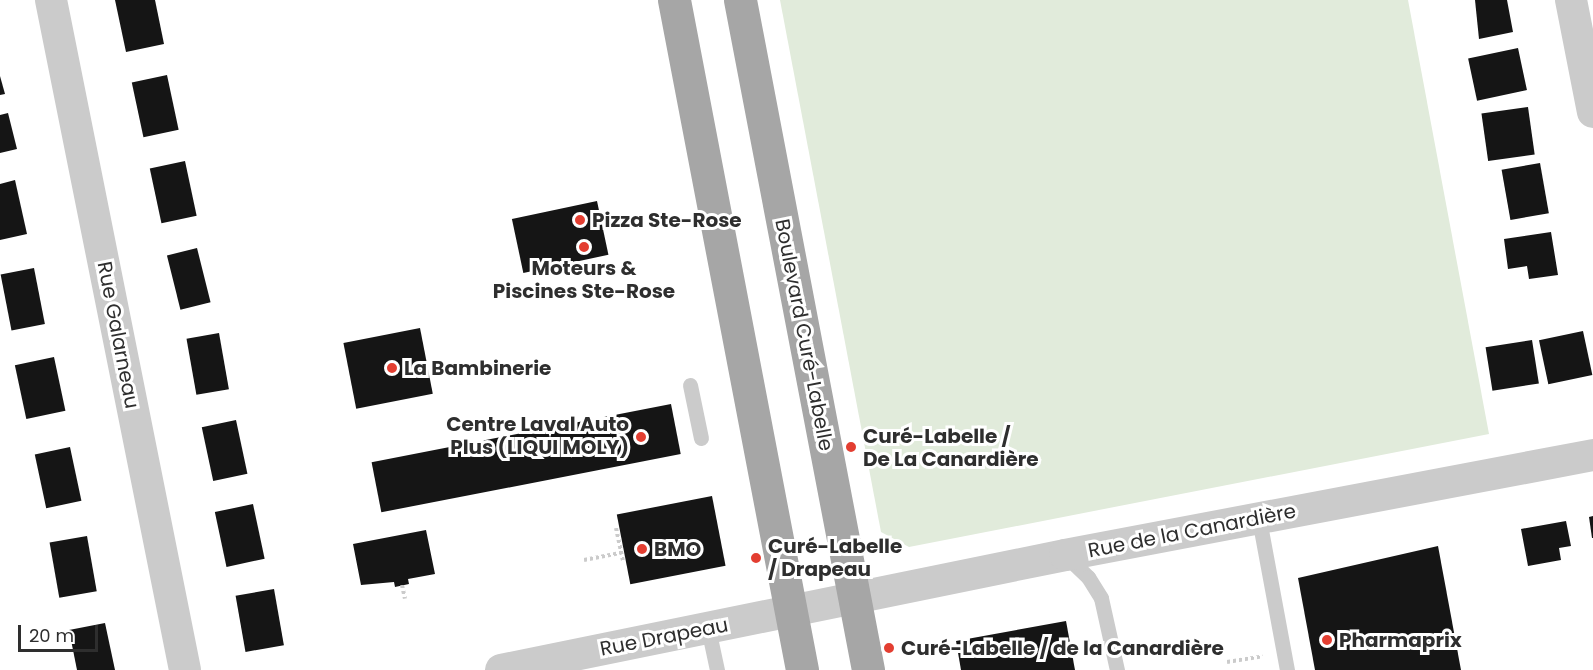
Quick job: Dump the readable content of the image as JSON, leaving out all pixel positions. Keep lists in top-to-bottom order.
{
  "streets": {
    "main road": ["Boulevard Curé-Labelle"],
    "street": ["Rue Galarneau", "Rue de la Canardière", "Rue Drapeau"]
  },
  "crossings": [
    ["Boulevard Curé-Labelle", "Rue de la Canardière"],
    ["Rue de la Canardière", "Rue Drapeau"]
  ],
  "places": [
    "Pizza Ste-Rose",
    "Moteurs & Piscines Ste-Rose",
    "La Bambinerie",
    "Centre Laval Auto Plus (LIQUI MOLY)",
    "Curé-Labelle / De La Canardière",
    "BMO",
    "Curé-Labelle / Drapeau",
    "Pharmaprix",
    "Curé-Labelle / de la Canardière"
  ],
  "scale_bar": "20 m"
}
